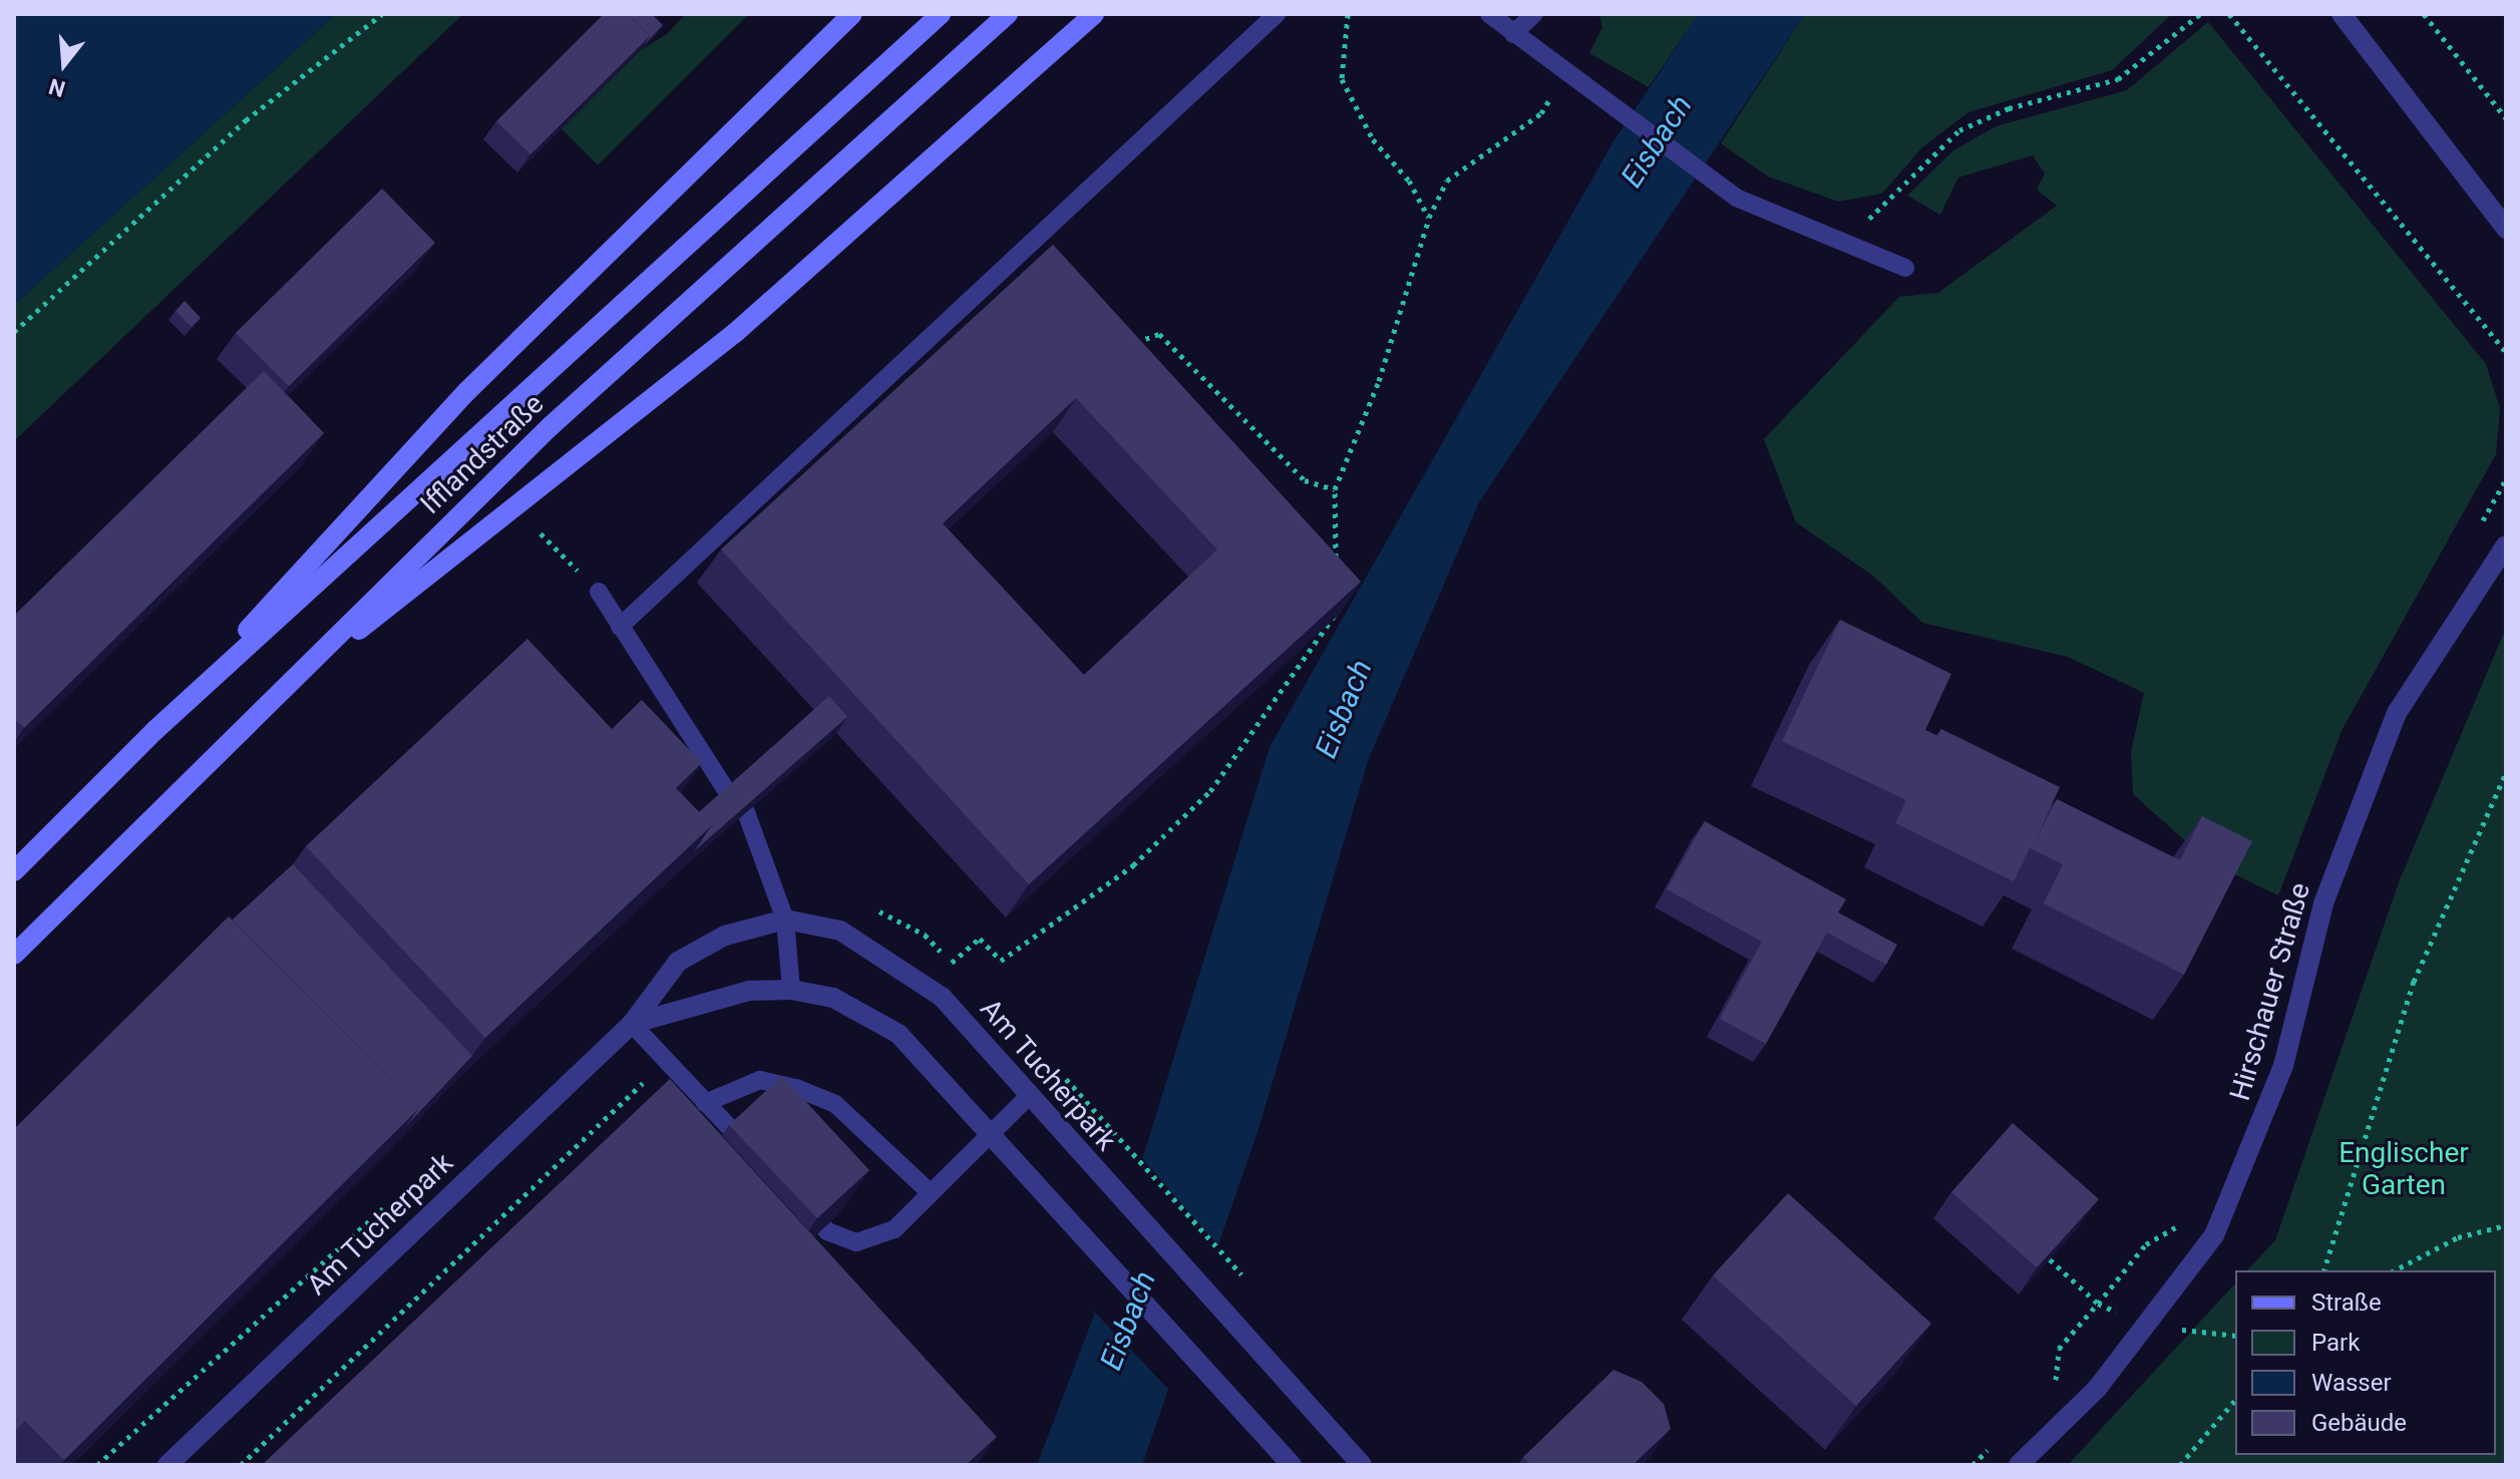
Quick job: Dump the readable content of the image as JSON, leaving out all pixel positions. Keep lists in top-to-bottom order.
{
  "streets": {
    "main road": ["Ifflandstraße"],
    "street": ["Hirschauer Straße", "Am Tucherpark"]
  },
  "water": ["Eisbach"],
  "parks": ["Englischer Garten"],
  "legend": [
    "Straße",
    "Park",
    "Wasser",
    "Gebäude"
  ],
  "north": "bottom"
}
